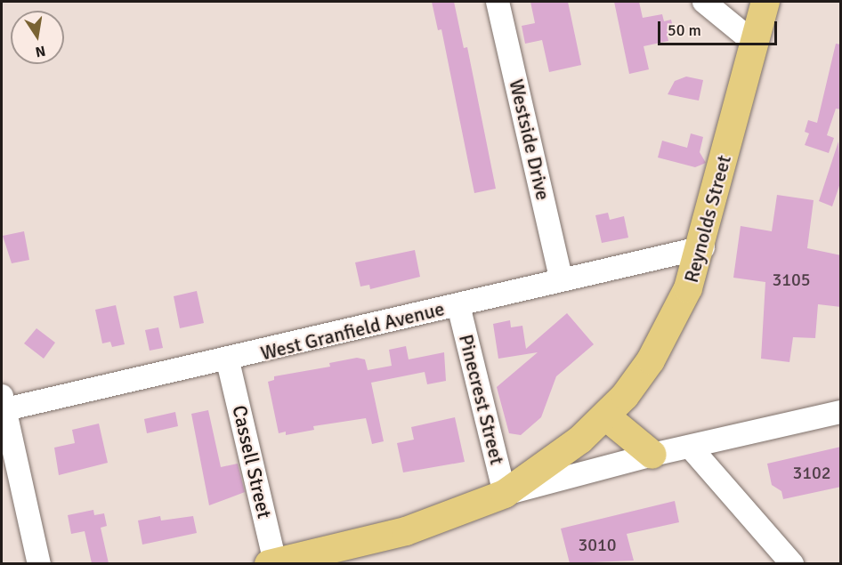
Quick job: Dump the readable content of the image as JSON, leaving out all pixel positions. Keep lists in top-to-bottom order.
{
  "streets": {
    "main road": ["Reynolds Street"],
    "street": [
      "Westside Drive",
      "West Granfield Avenue",
      "Pinecrest Street",
      "Cassell Street"
    ]
  },
  "crossings": [
    ["Westside Drive", "West Granfield Avenue"],
    ["Reynolds Street", "West Granfield Avenue"],
    ["Reynolds Street", "Pinecrest Street"],
    ["Reynolds Street", "Cassell Street"],
    ["West Granfield Avenue", "Pinecrest Street"],
    ["West Granfield Avenue", "Cassell Street"]
  ],
  "house_numbers": ["3105", "3102", "3010"],
  "scale_bar": "50 m",
  "north": "bottom"
}
